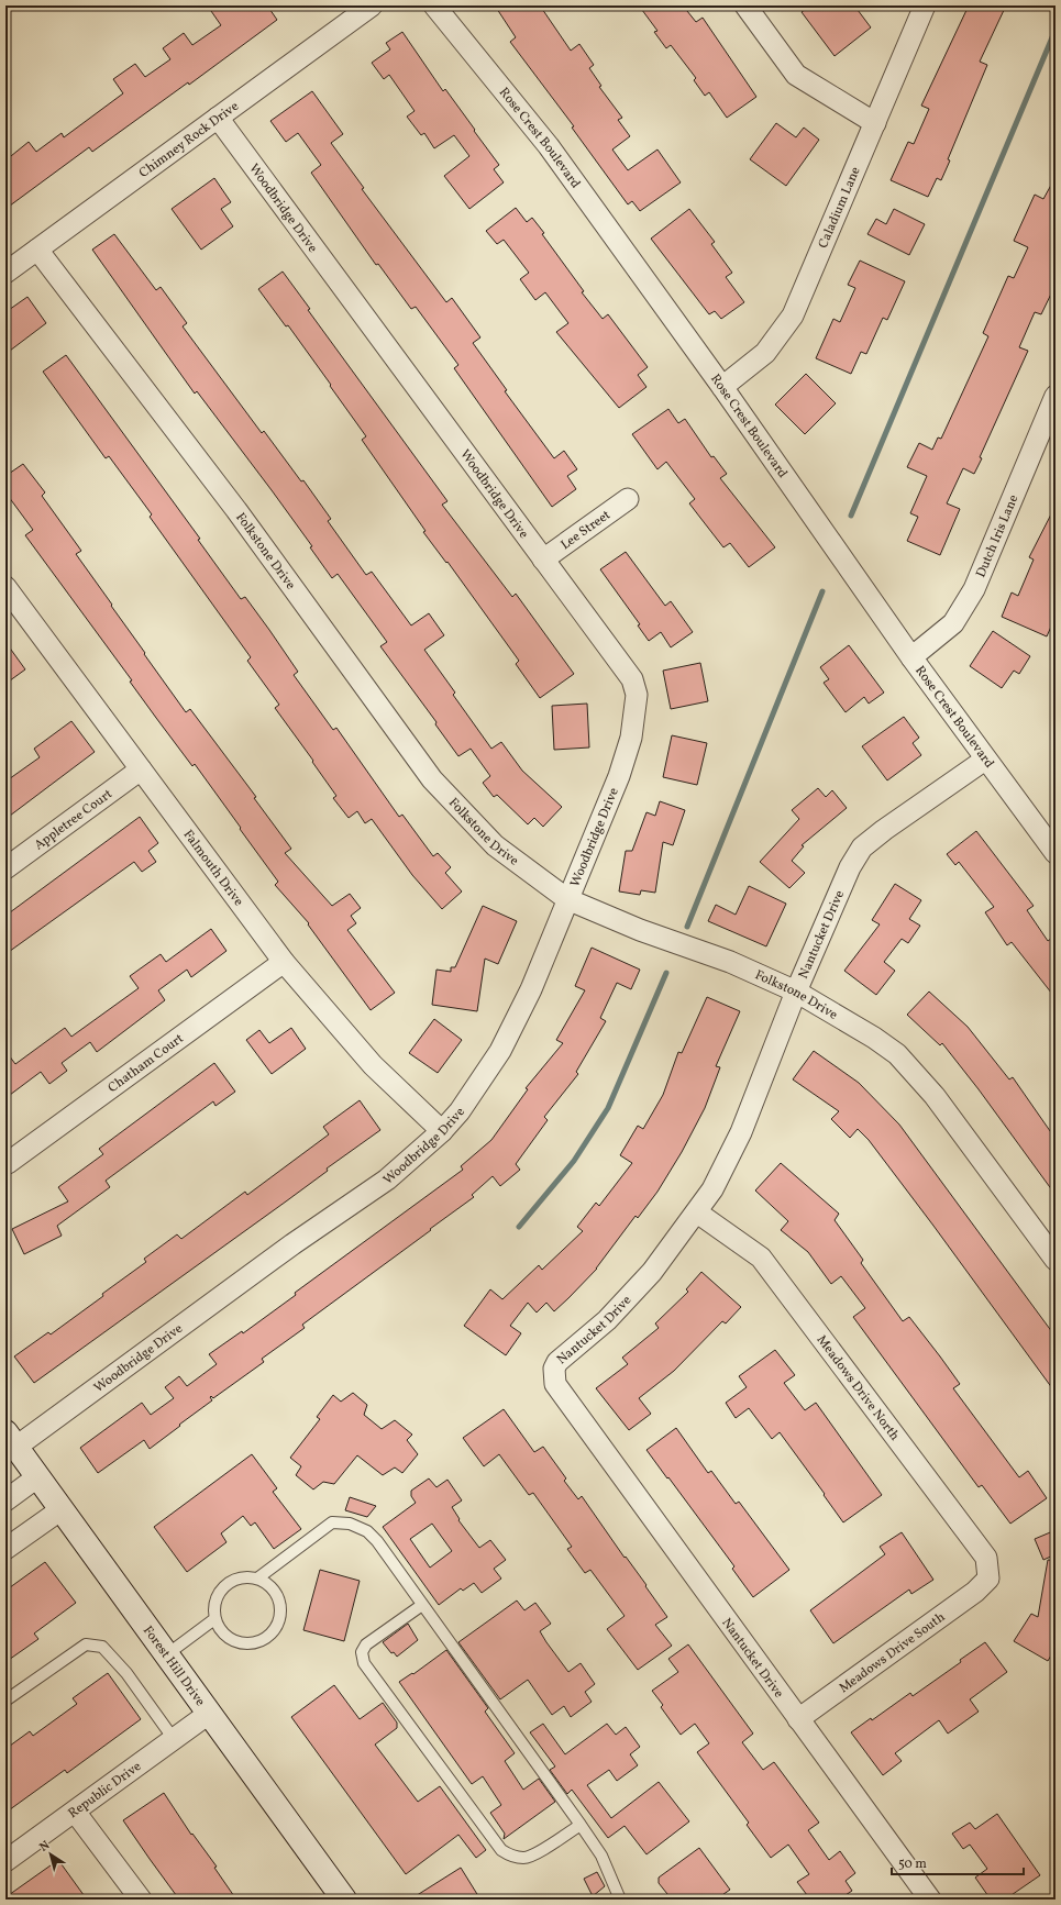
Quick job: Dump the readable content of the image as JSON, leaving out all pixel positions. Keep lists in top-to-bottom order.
{
  "streets": {
    "main road": ["Forest Hill Drive"],
    "street": [
      "Rose Crest Boulevard",
      "Chimney Rock Drive",
      "Caladium Lane",
      "Woodbridge Drive",
      "Lee Street",
      "Dutch Iris Lane",
      "Folkstone Drive",
      "Appletree Court",
      "Falmouth Drive",
      "Nantucket Drive",
      "Chatham Court",
      "Meadows Drive North",
      "Meadows Drive South",
      "Republic Drive"
    ]
  },
  "crossings": [
    ["Rose Crest Boulevard", "Caladium Lane"],
    ["Rose Crest Boulevard", "Dutch Iris Lane"],
    ["Rose Crest Boulevard", "Nantucket Drive"],
    ["Chimney Rock Drive", "Woodbridge Drive"],
    ["Chimney Rock Drive", "Folkstone Drive"],
    ["Woodbridge Drive", "Lee Street"],
    ["Woodbridge Drive", "Folkstone Drive"],
    ["Woodbridge Drive", "Falmouth Drive"],
    ["Woodbridge Drive", "Forest Hill Drive"],
    ["Folkstone Drive", "Nantucket Drive"],
    ["Appletree Court", "Falmouth Drive"],
    ["Falmouth Drive", "Chatham Court"],
    ["Nantucket Drive", "Meadows Drive North"],
    ["Nantucket Drive", "Meadows Drive South"],
    ["Meadows Drive North", "Meadows Drive South"],
    ["Forest Hill Drive", "Republic Drive"]
  ],
  "scale_bar": "50 m",
  "north": "top left"
}
